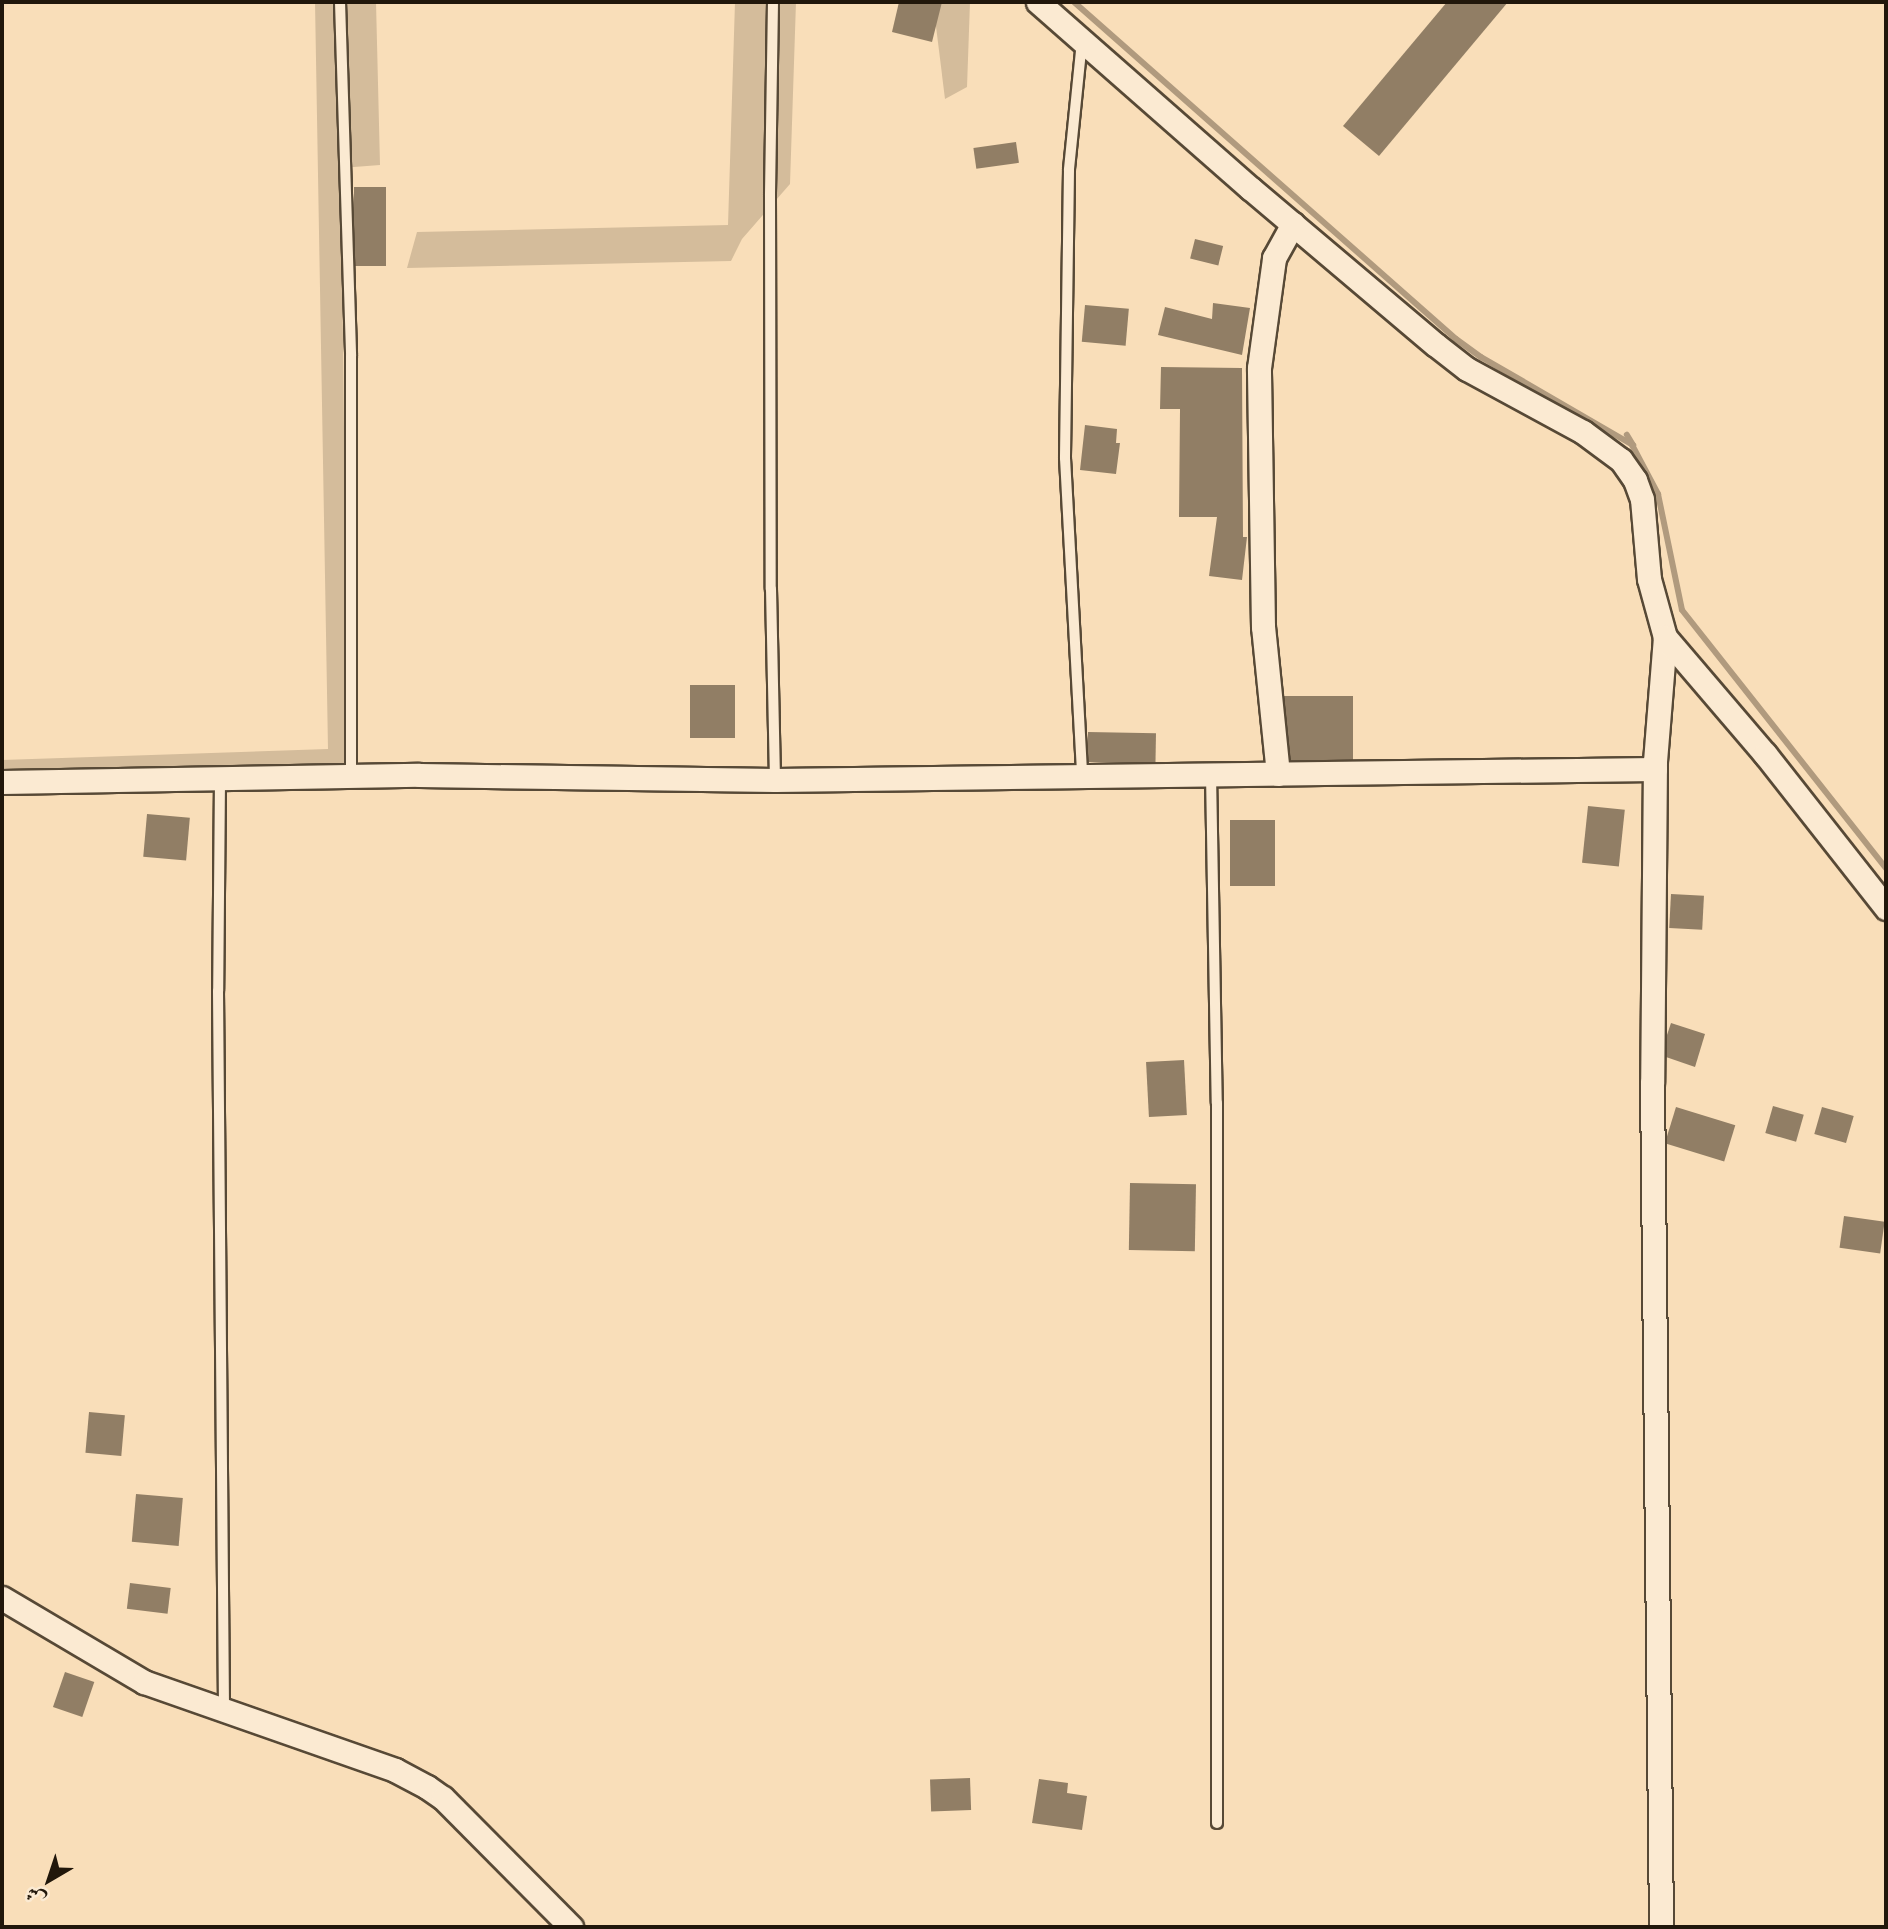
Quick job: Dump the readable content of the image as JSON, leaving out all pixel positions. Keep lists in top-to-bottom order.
{
  "north": "bottom left"
}
